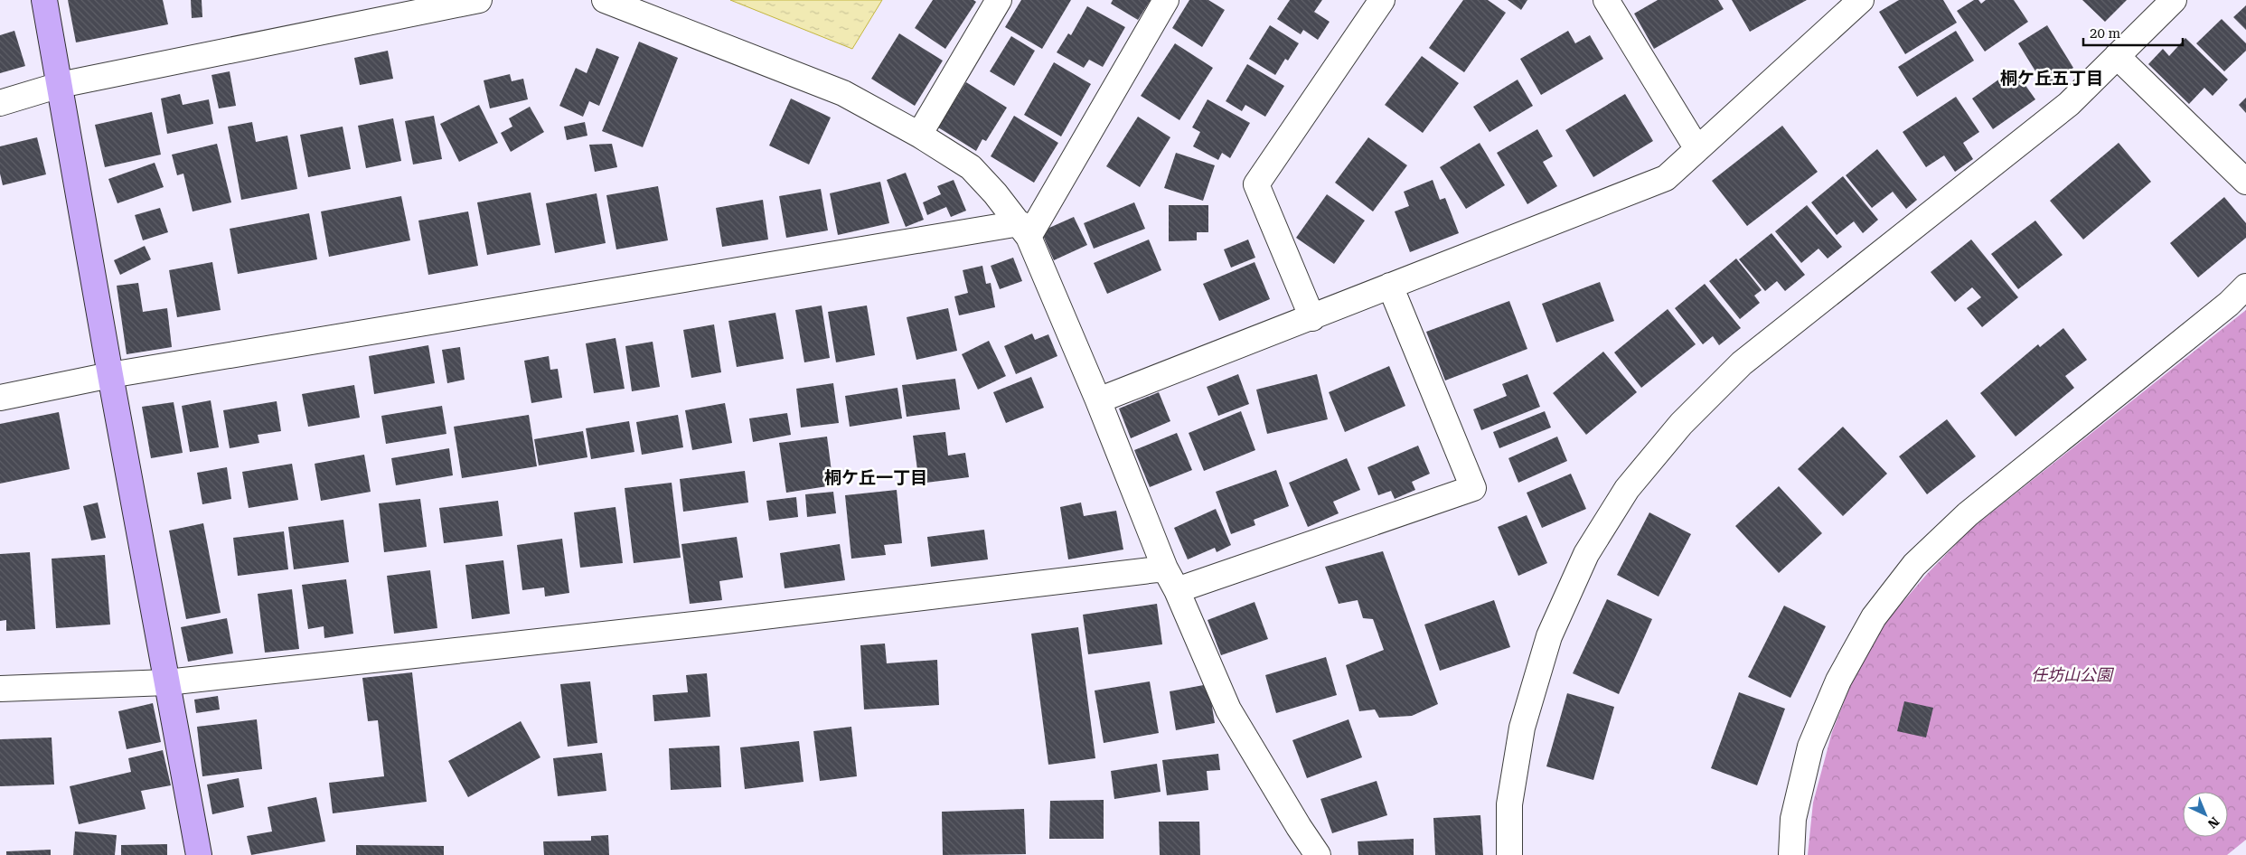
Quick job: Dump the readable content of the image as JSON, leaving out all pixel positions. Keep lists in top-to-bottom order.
{
  "districts": ["桐ケ丘五丁目", "桐ケ丘一丁目"],
  "parks": ["任坊山公園"],
  "scale_bar": "20 m",
  "north": "bottom right"
}
